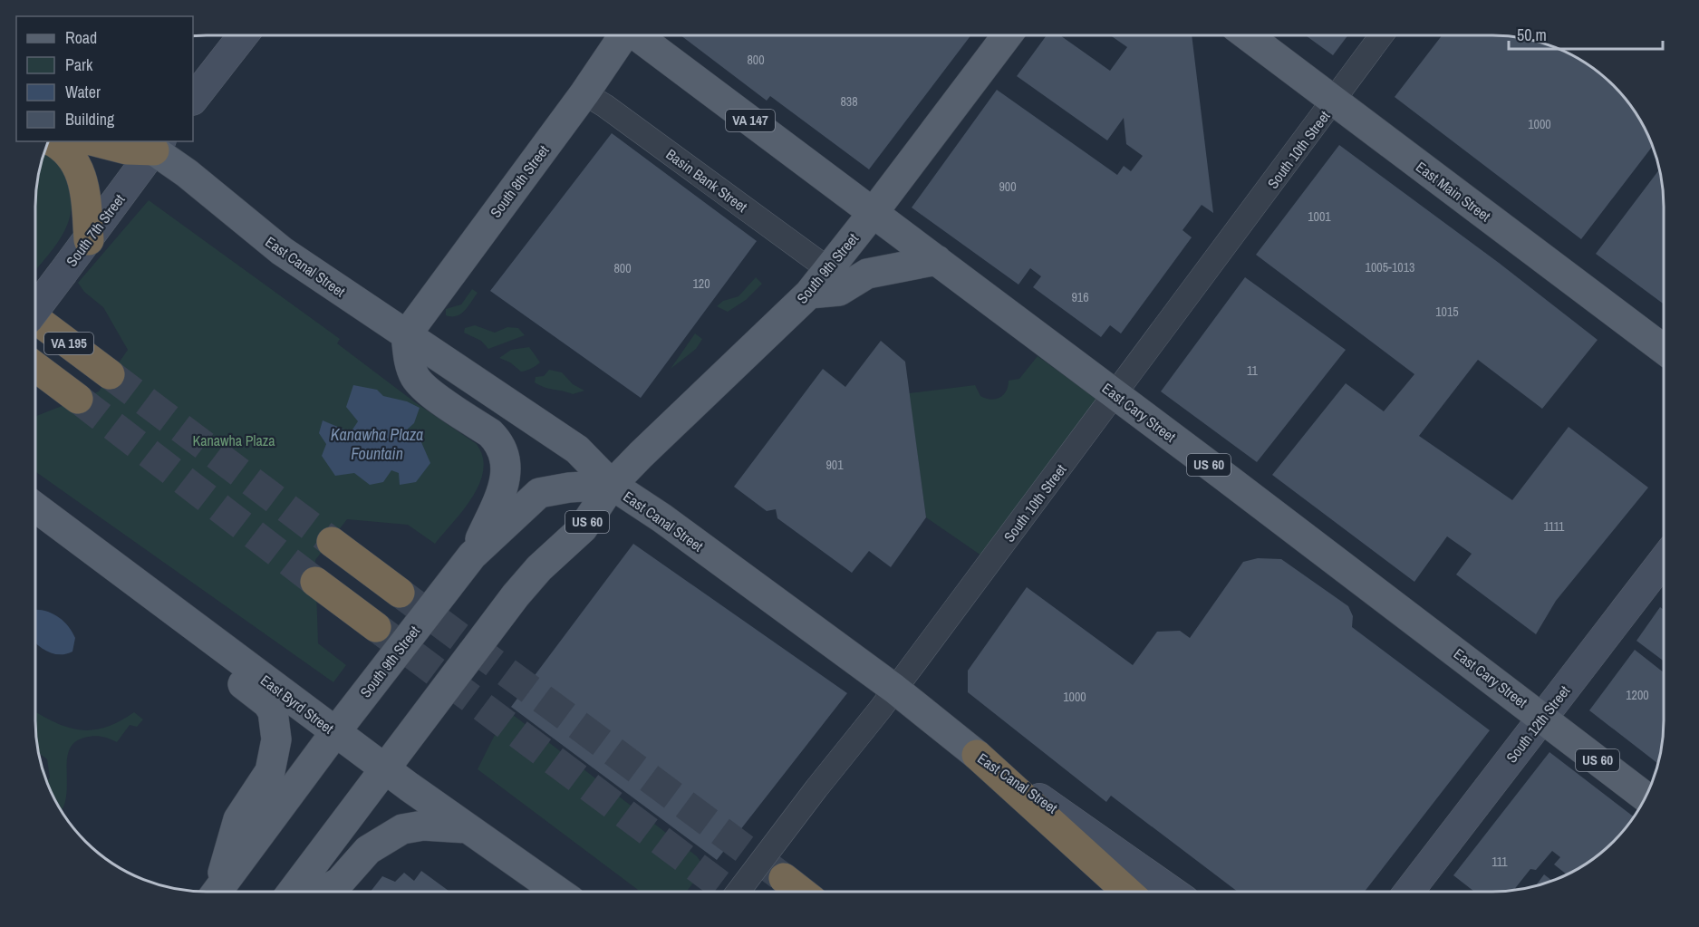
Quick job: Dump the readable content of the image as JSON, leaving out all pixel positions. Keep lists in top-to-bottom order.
{
  "streets": {
    "highway": ["VA 195"],
    "main road": [
      "VA 147",
      "South 8th Street",
      "East Main Street",
      "East Canal Street",
      "South 9th Street",
      "East Cary Street",
      "US 60",
      "East Byrd Street"
    ],
    "street": [
      "South 10th Street",
      "Basin Bank Street",
      "South 7th Street",
      "South 12th Street"
    ]
  },
  "crossings": [
    ["South 10th Street", "East Main Street"],
    ["South 10th Street", "East Canal Street"],
    ["South 10th Street", "East Cary Street"],
    ["Basin Bank Street", "South 8th Street"],
    ["Basin Bank Street", "South 9th Street"],
    ["South 8th Street", "East Canal Street"],
    ["South 7th Street", "East Canal Street"],
    ["East Canal Street", "South 9th Street"],
    ["South 9th Street", "East Cary Street"],
    ["South 9th Street", "East Byrd Street"],
    ["East Cary Street", "South 12th Street"]
  ],
  "water": ["Kanawha Plaza Fountain"],
  "parks": ["Kanawha Plaza"],
  "house_numbers": [
    "800",
    "838",
    "1000",
    "900",
    "1001",
    "1005-1013",
    "800",
    "120",
    "916",
    "1015",
    "11",
    "901",
    "1111",
    "1200",
    "1000",
    "111"
  ],
  "legend": [
    "Road",
    "Park",
    "Water",
    "Building"
  ],
  "scale_bar": "50 m"
}
